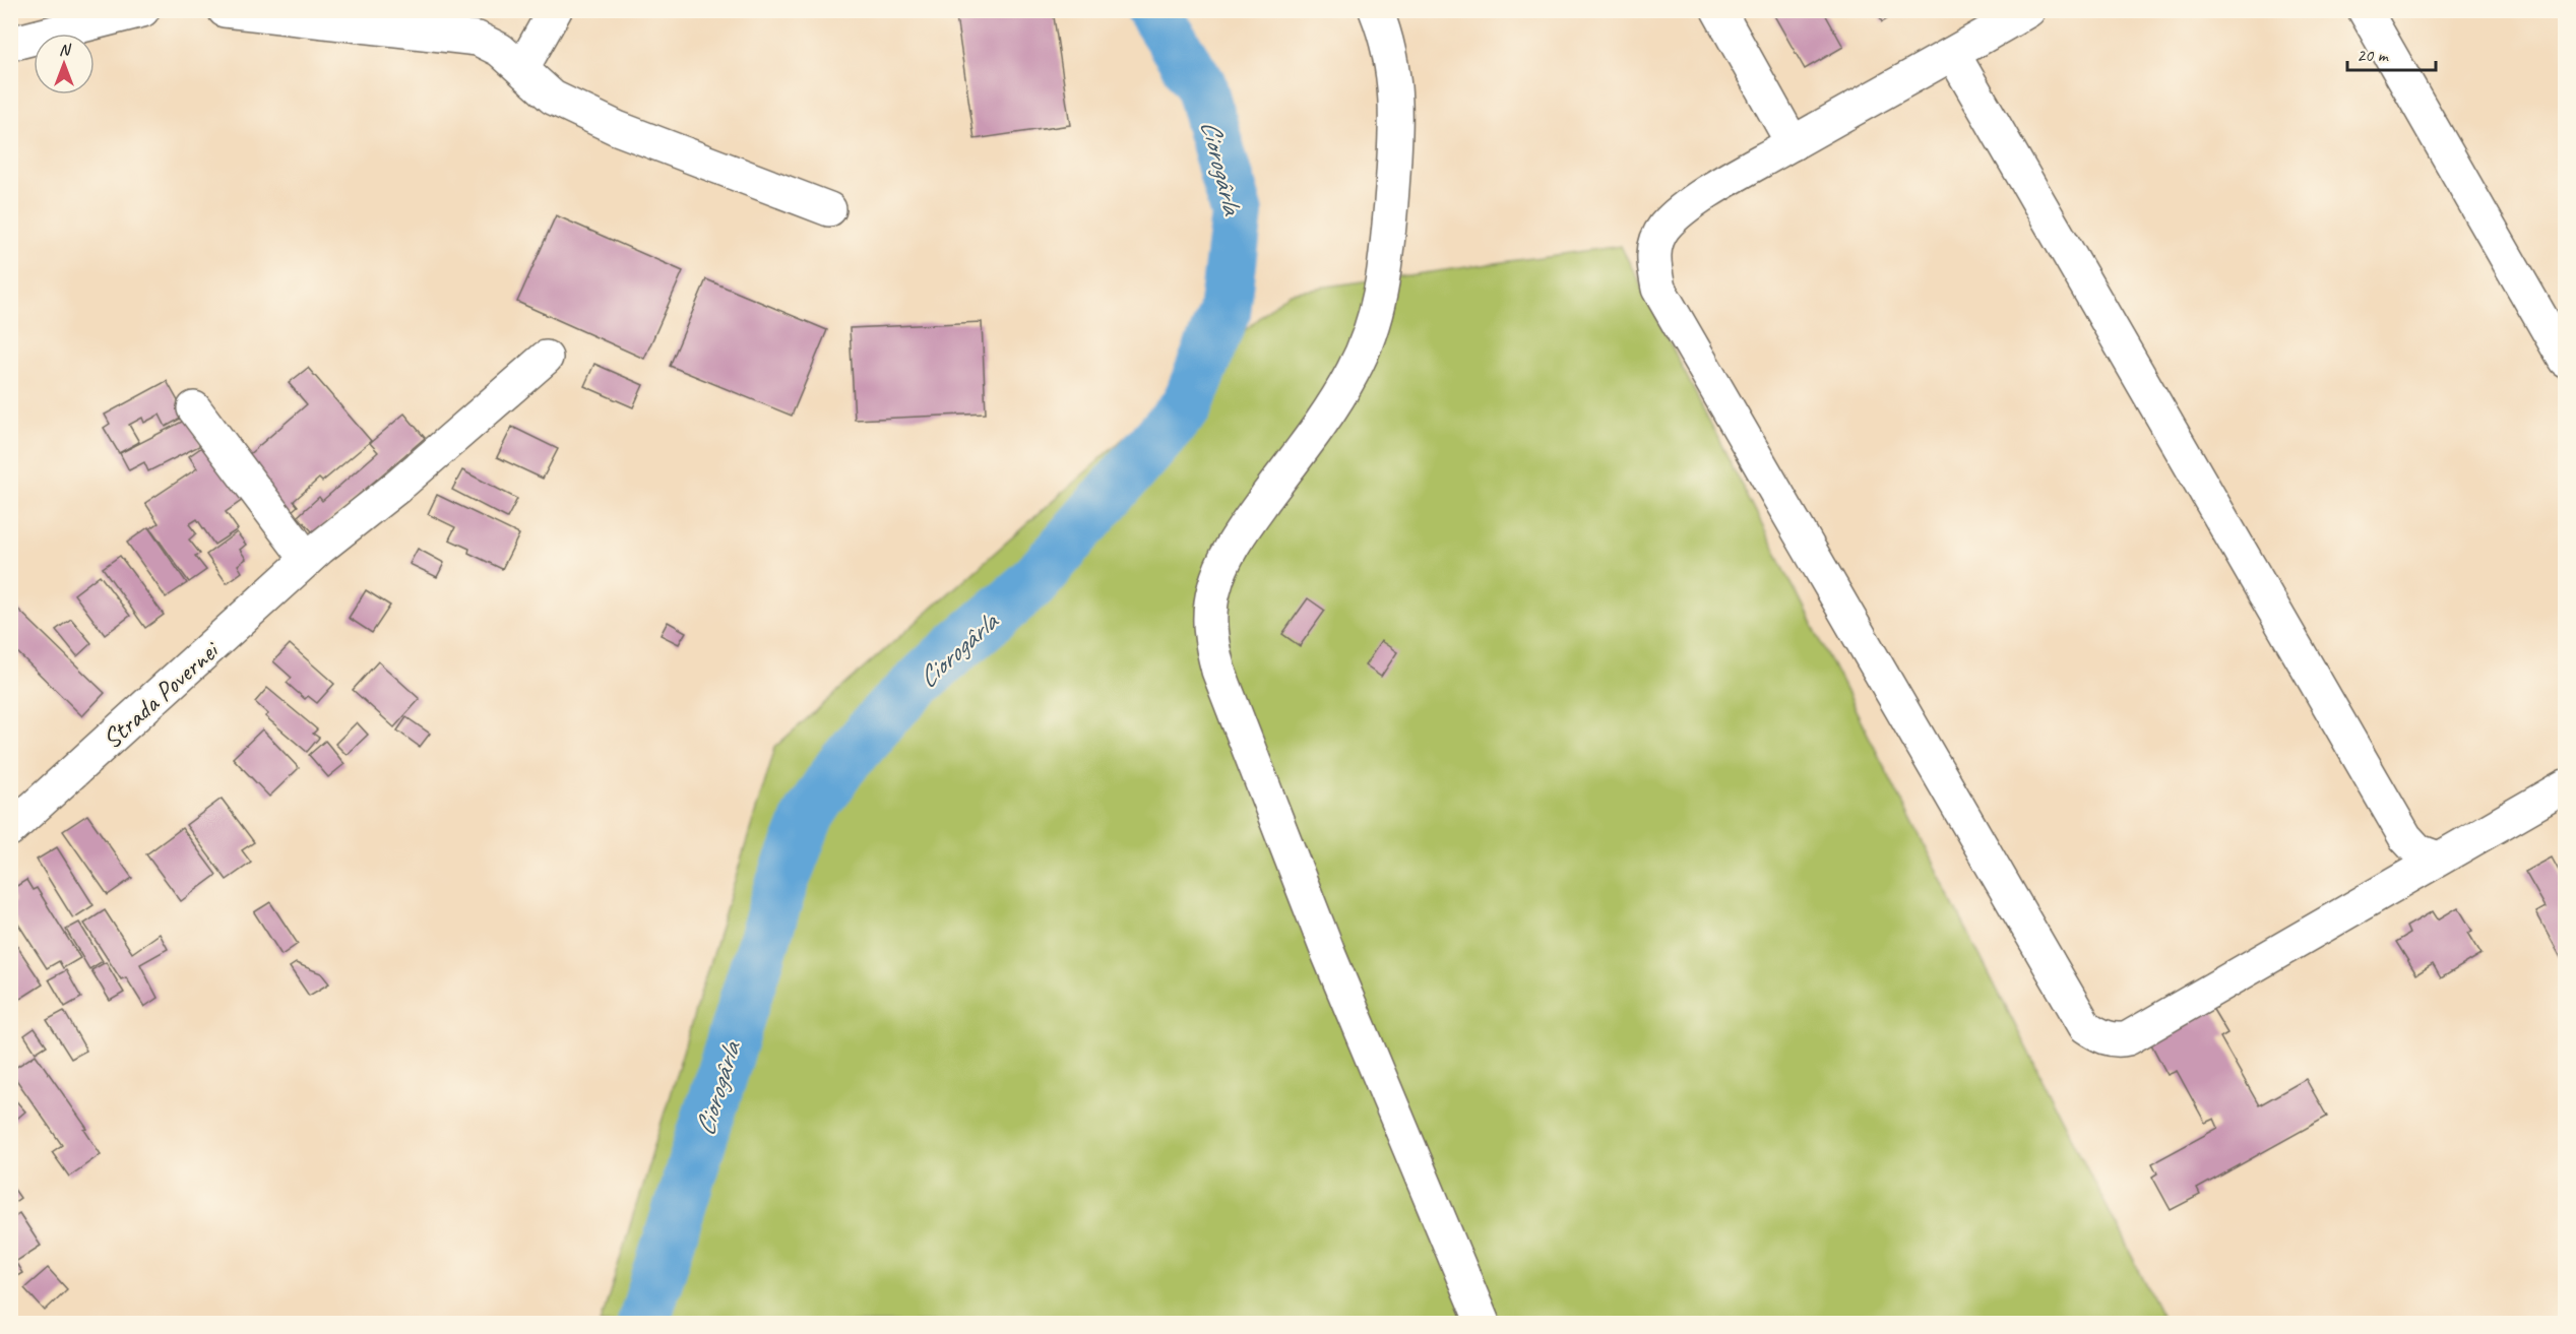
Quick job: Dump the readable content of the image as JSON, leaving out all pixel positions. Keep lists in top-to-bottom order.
{
  "streets": {
    "street": ["Strada Povernei"]
  },
  "water": ["Ciorogârla"],
  "scale_bar": "20 m",
  "north": "top"
}
